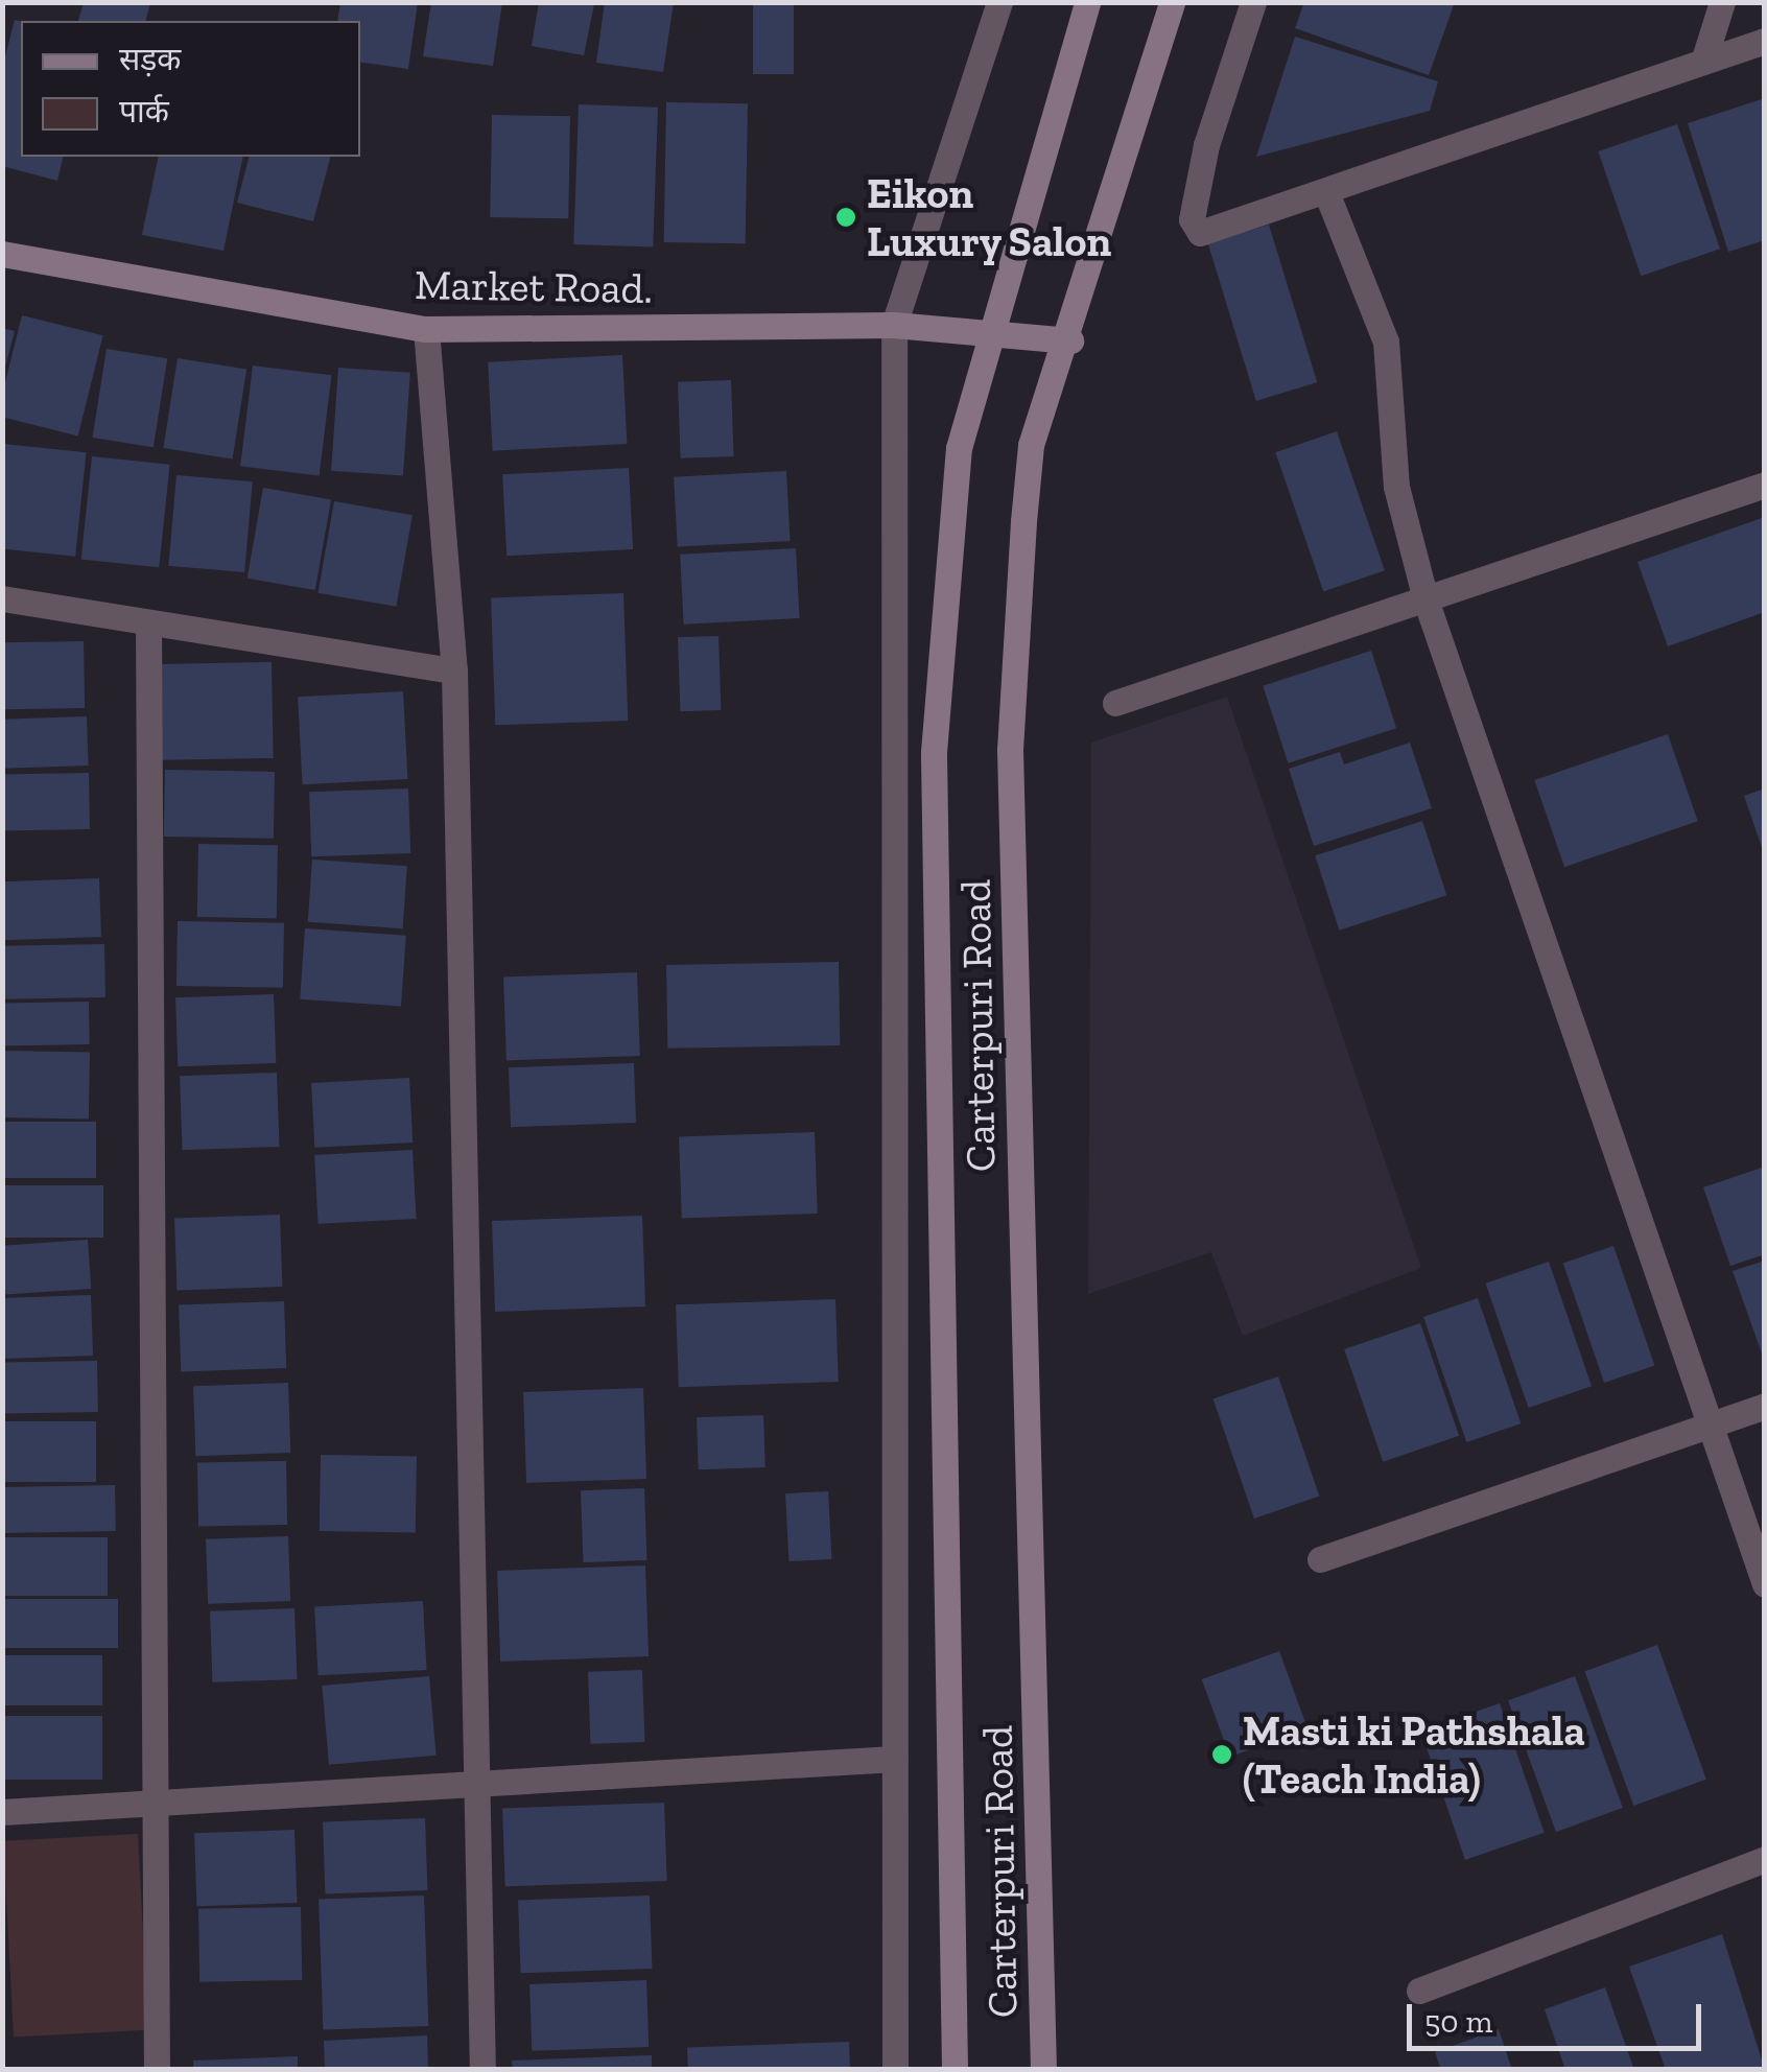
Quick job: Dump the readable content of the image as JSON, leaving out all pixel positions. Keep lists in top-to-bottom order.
{
  "streets": {
    "main road": ["Market Road.", "Carterpuri Road"]
  },
  "crossings": [
    ["Market Road.", "Carterpuri Road"]
  ],
  "places": ["Eikon Luxury Salon", "Masti ki Pathshala (Teach India)"],
  "legend": ["सड़क", "पार्क"],
  "scale_bar": "50 m"
}
